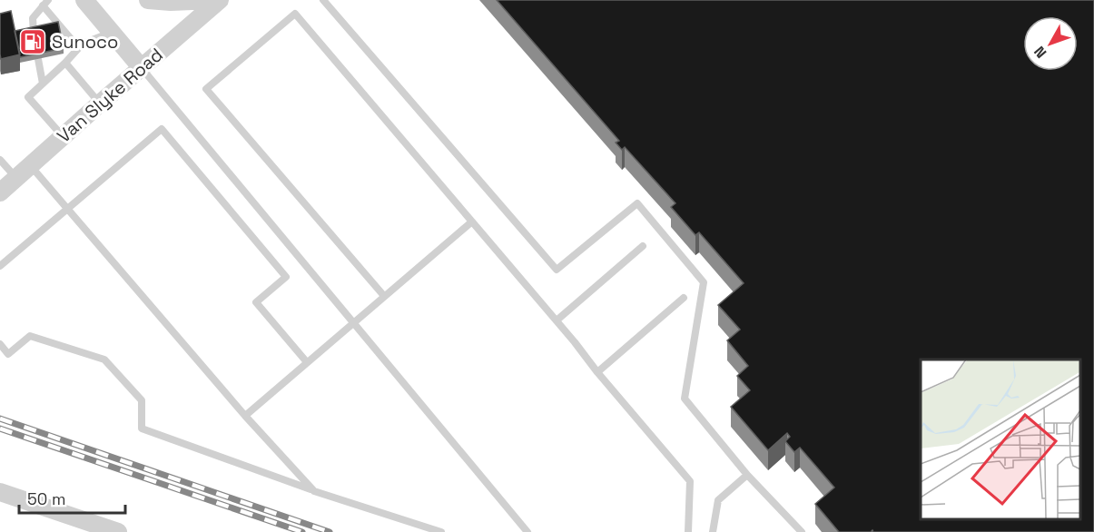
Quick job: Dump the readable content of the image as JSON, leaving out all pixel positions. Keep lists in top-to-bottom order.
{
  "streets": {
    "street": ["Van Slyke Road"]
  },
  "places": {
    "fuel station": ["Sunoco"]
  },
  "scale_bar": "50 m",
  "north": "bottom left"
}
